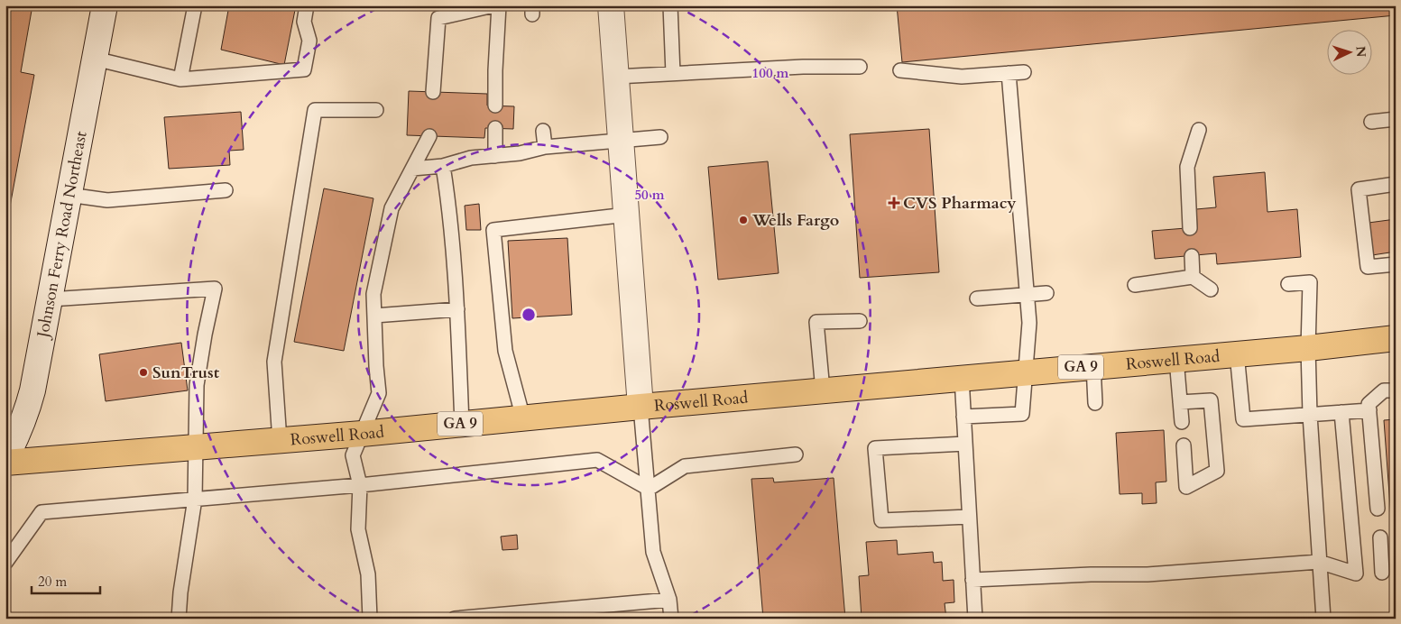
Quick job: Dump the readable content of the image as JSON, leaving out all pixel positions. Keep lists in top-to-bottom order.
{
  "streets": {
    "main road": ["Roswell Road", "GA 9"],
    "street": ["Johnson Ferry Road Northeast"]
  },
  "crossings": [
    ["Johnson Ferry Road Northeast", "Roswell Road"]
  ],
  "places": {
    "health": ["CVS Pharmacy"],
    "other": ["Wells Fargo", "SunTrust"]
  },
  "scale_bar": "20 m",
  "north": "right",
  "rings": ["100 m", "50 m"]
}
